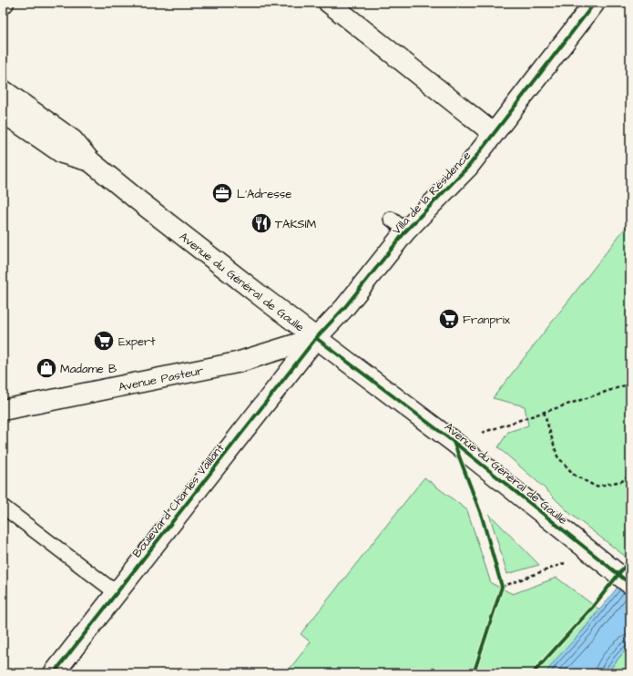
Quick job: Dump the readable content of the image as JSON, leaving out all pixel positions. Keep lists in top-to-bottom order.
{
  "streets": {
    "street": [
      "Villa de la Résidence",
      "Avenue du Général de Gaulle",
      "Avenue Pasteur",
      "Boulevard Charles Vaillant"
    ]
  },
  "crossings": [
    ["Villa de la Résidence", "Avenue du Général de Gaulle"],
    ["Villa de la Résidence", "Avenue Pasteur"],
    ["Villa de la Résidence", "Boulevard Charles Vaillant"],
    ["Avenue du Général de Gaulle", "Avenue Pasteur"],
    ["Avenue du Général de Gaulle", "Boulevard Charles Vaillant"],
    ["Avenue Pasteur", "Boulevard Charles Vaillant"]
  ],
  "places": {
    "office": ["L'Adresse"],
    "restaurant": ["TAKSIM"],
    "supermarket": ["Franprix", "Expert"],
    "shop": ["Madame B"]
  }
}
